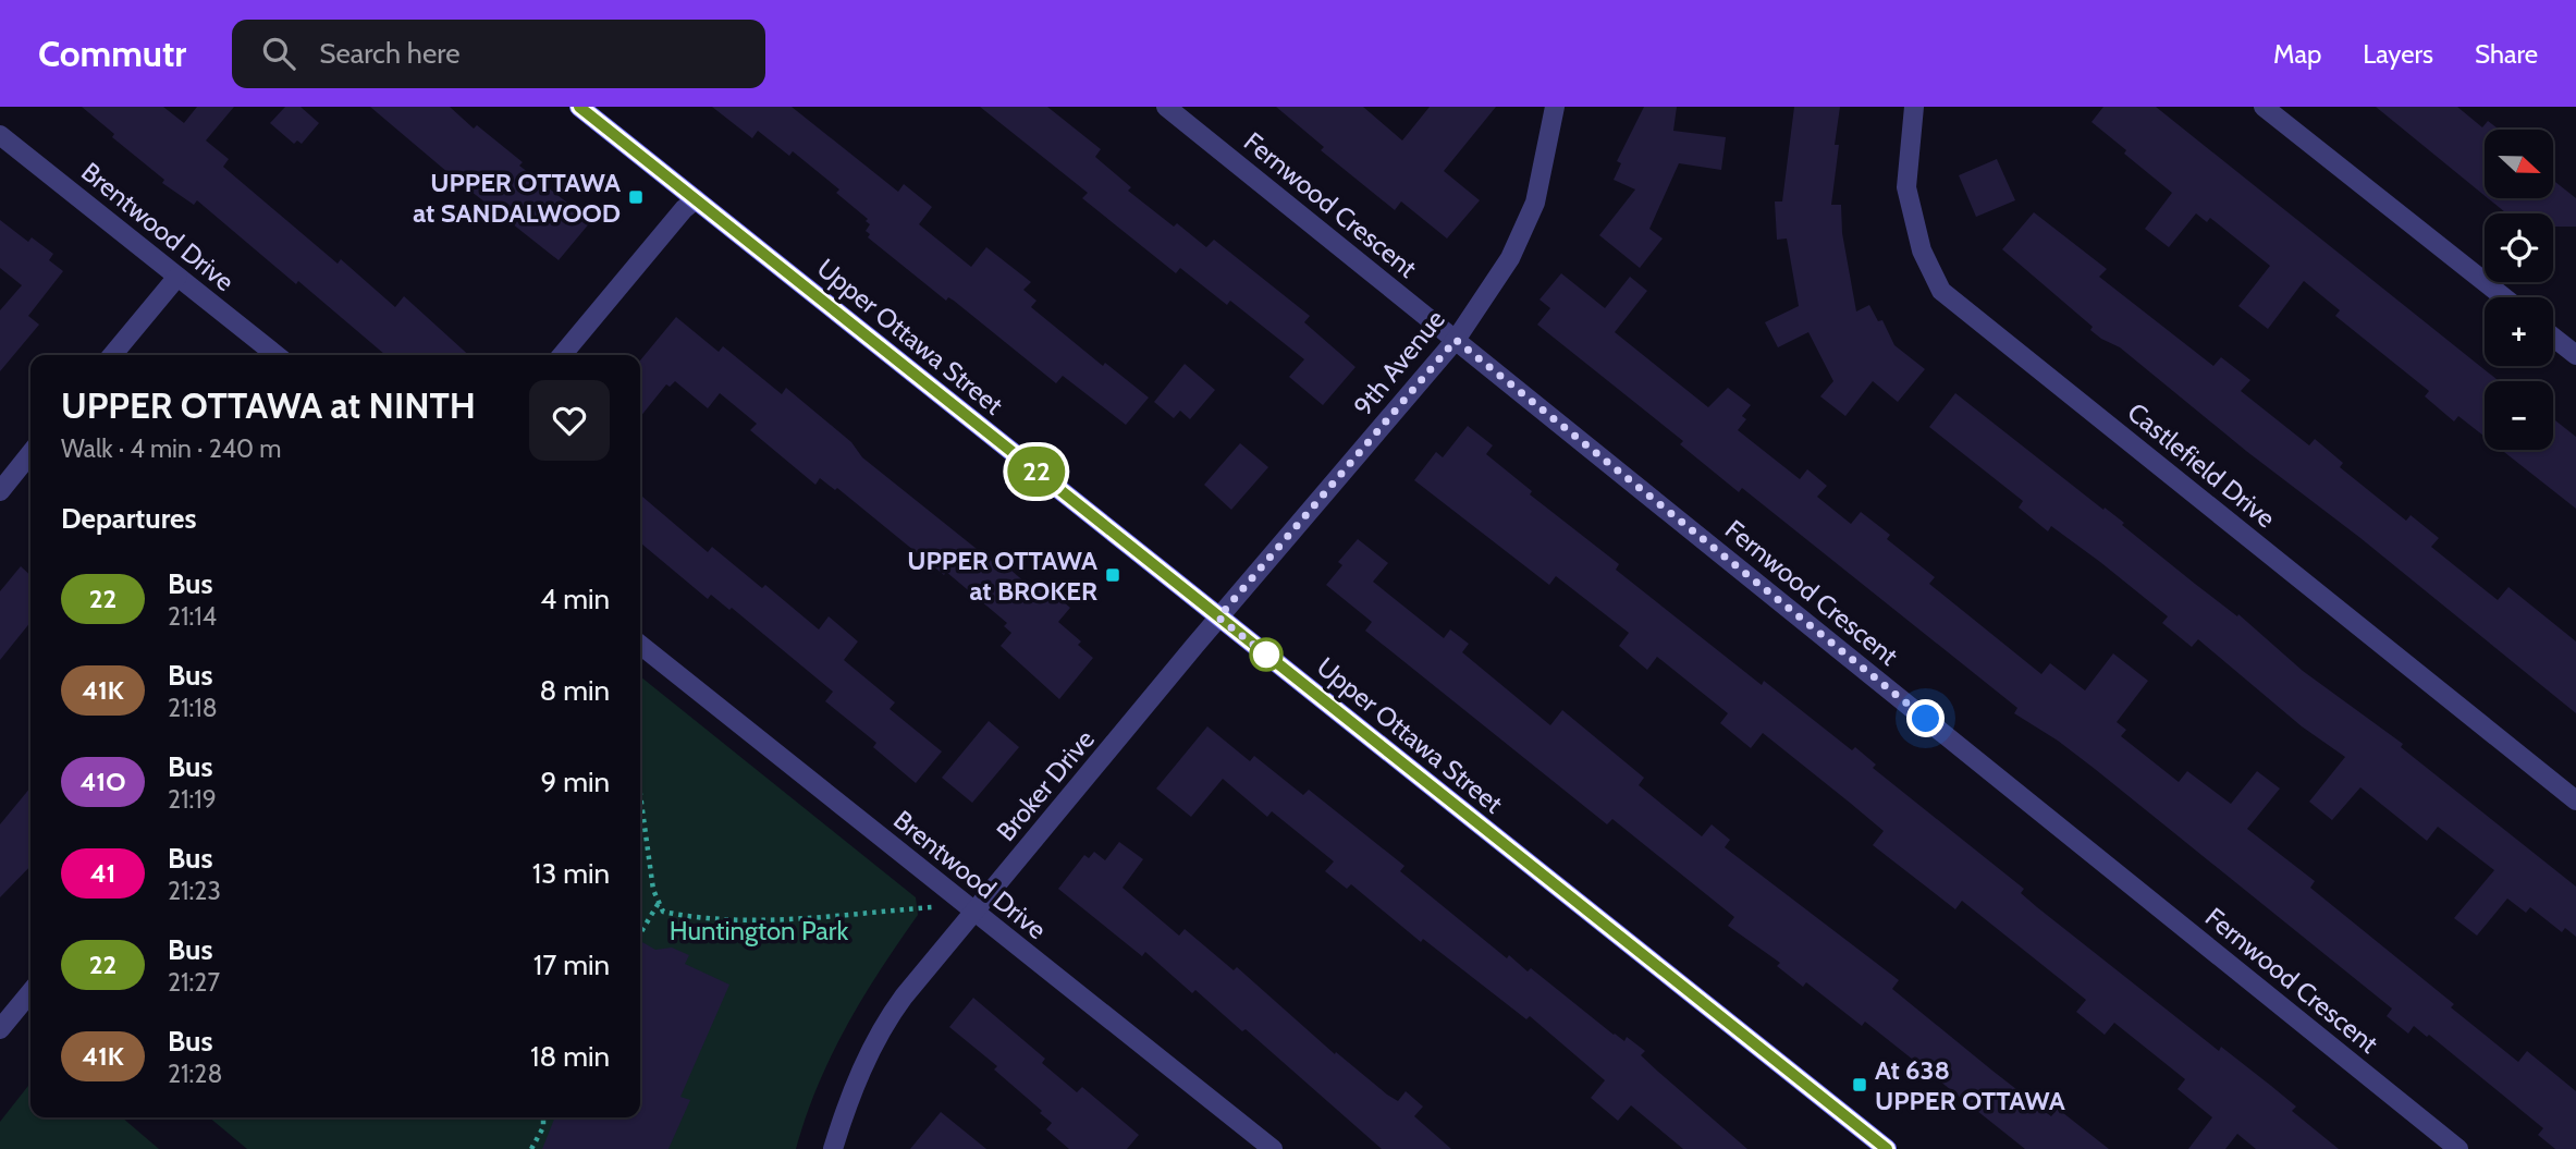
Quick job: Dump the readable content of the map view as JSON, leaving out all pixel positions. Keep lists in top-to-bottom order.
{
  "streets": {
    "main road": ["Upper Ottawa Street"],
    "street": [
      "Fernwood Crescent",
      "Brentwood Drive",
      "9th Avenue",
      "Castlefield Drive",
      "Broker Drive"
    ]
  },
  "crossings": [
    ["Fernwood Crescent", "9th Avenue"],
    ["Brentwood Drive", "Broker Drive"],
    ["Upper Ottawa Street", "9th Avenue"],
    ["Upper Ottawa Street", "Broker Drive"],
    ["9th Avenue", "Broker Drive"]
  ],
  "parks": ["Huntington Park"],
  "places": {
    "transit": ["UPPER OTTAWA at SANDALWOOD", "UPPER OTTAWA at BROKER", "At 638 UPPER OTTAWA"]
  },
  "lines": ["bus line 22"],
  "north": "right",
  "page": {
    "header": "Commutr",
    "search": "Search here",
    "nav": ["Map", "Layers", "Share"],
    "on_map": "22",
    "map_buttons": ["+", "−"],
    "heading": [
      ["UPPER OTTAWA at NINTH", "Walk · 4 min · 240 m"],
      "Departures"
    ],
    "list": [
      {
        "mark": "22",
        "name": "Bus",
        "note": "21:14",
        "value": "4 min"
      },
      {
        "mark": "41K",
        "name": "Bus",
        "note": "21:18",
        "value": "8 min"
      },
      {
        "mark": "41O",
        "name": "Bus",
        "note": "21:19",
        "value": "9 min"
      },
      {
        "mark": "41",
        "name": "Bus",
        "note": "21:23",
        "value": "13 min"
      },
      {
        "mark": "22",
        "name": "Bus",
        "note": "21:27",
        "value": "17 min"
      },
      {
        "mark": "41K",
        "name": "Bus",
        "note": "21:28",
        "value": "18 min"
      }
    ]
  }
}
